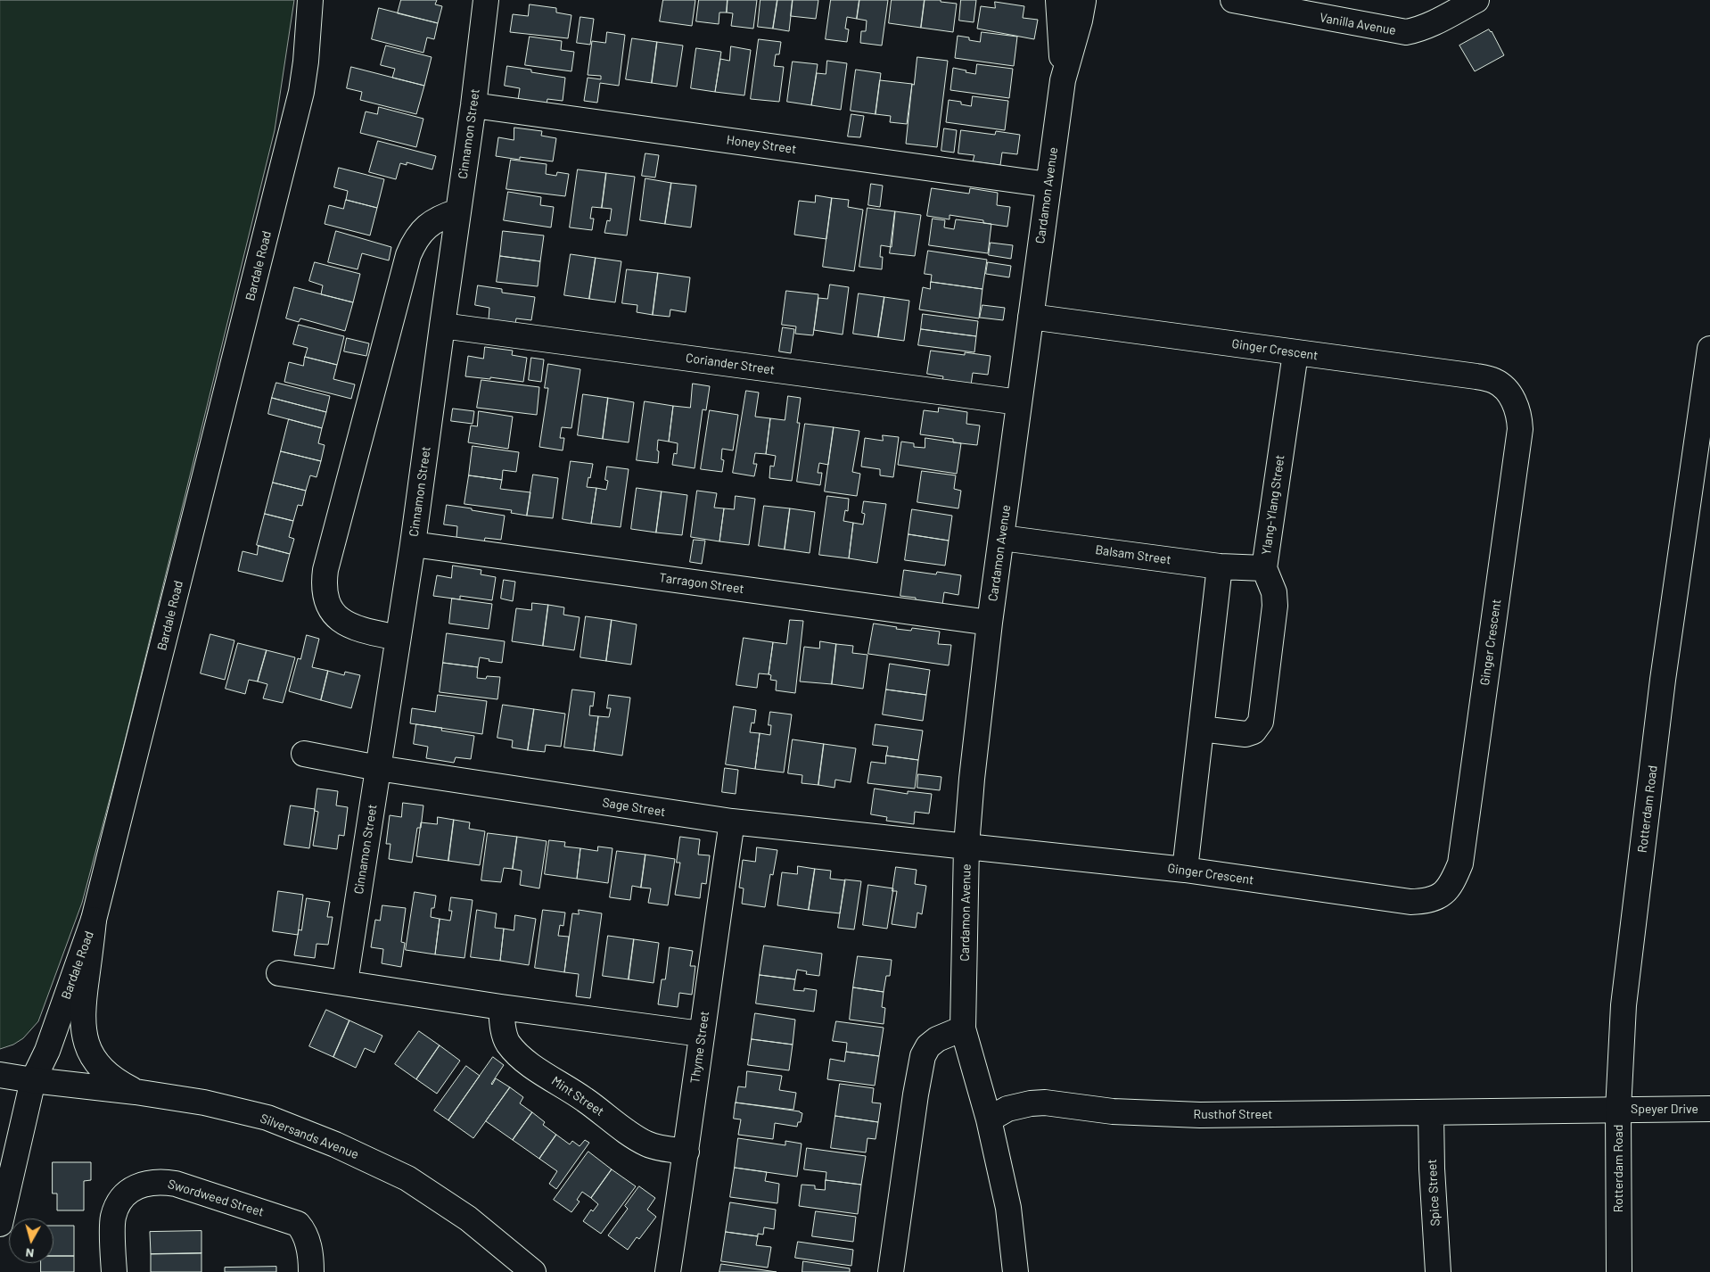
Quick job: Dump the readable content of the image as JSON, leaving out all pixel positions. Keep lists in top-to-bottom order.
{
  "streets": {
    "street": [
      "Vanilla Avenue",
      "Cinnamon Street",
      "Honey Street",
      "Cardamon Avenue",
      "Bardale Road",
      "Ginger Crescent",
      "Coriander Street",
      "Ylang-Ylang Street",
      "Balsam Street",
      "Tarragon Street",
      "Sage Street",
      "Rotterdam Road",
      "Thyme Street",
      "Mint Street",
      "Speyer Drive",
      "Rusthof Street",
      "Silversands Avenue",
      "Spice Street",
      "Swordweed Street"
    ]
  },
  "crossings": [
    ["Cinnamon Street", "Honey Street"],
    ["Cinnamon Street", "Coriander Street"],
    ["Cinnamon Street", "Tarragon Street"],
    ["Cinnamon Street", "Sage Street"],
    ["Honey Street", "Cardamon Avenue"],
    ["Cardamon Avenue", "Ginger Crescent"],
    ["Cardamon Avenue", "Coriander Street"],
    ["Cardamon Avenue", "Balsam Street"],
    ["Cardamon Avenue", "Tarragon Street"],
    ["Cardamon Avenue", "Sage Street"],
    ["Cardamon Avenue", "Rusthof Street"],
    ["Bardale Road", "Silversands Avenue"],
    ["Ginger Crescent", "Ylang-Ylang Street"],
    ["Ginger Crescent", "Sage Street"],
    ["Ylang-Ylang Street", "Balsam Street"],
    ["Sage Street", "Thyme Street"],
    ["Rotterdam Road", "Speyer Drive"],
    ["Thyme Street", "Mint Street"],
    ["Speyer Drive", "Rusthof Street"],
    ["Rusthof Street", "Spice Street"]
  ],
  "north": "bottom"
}
